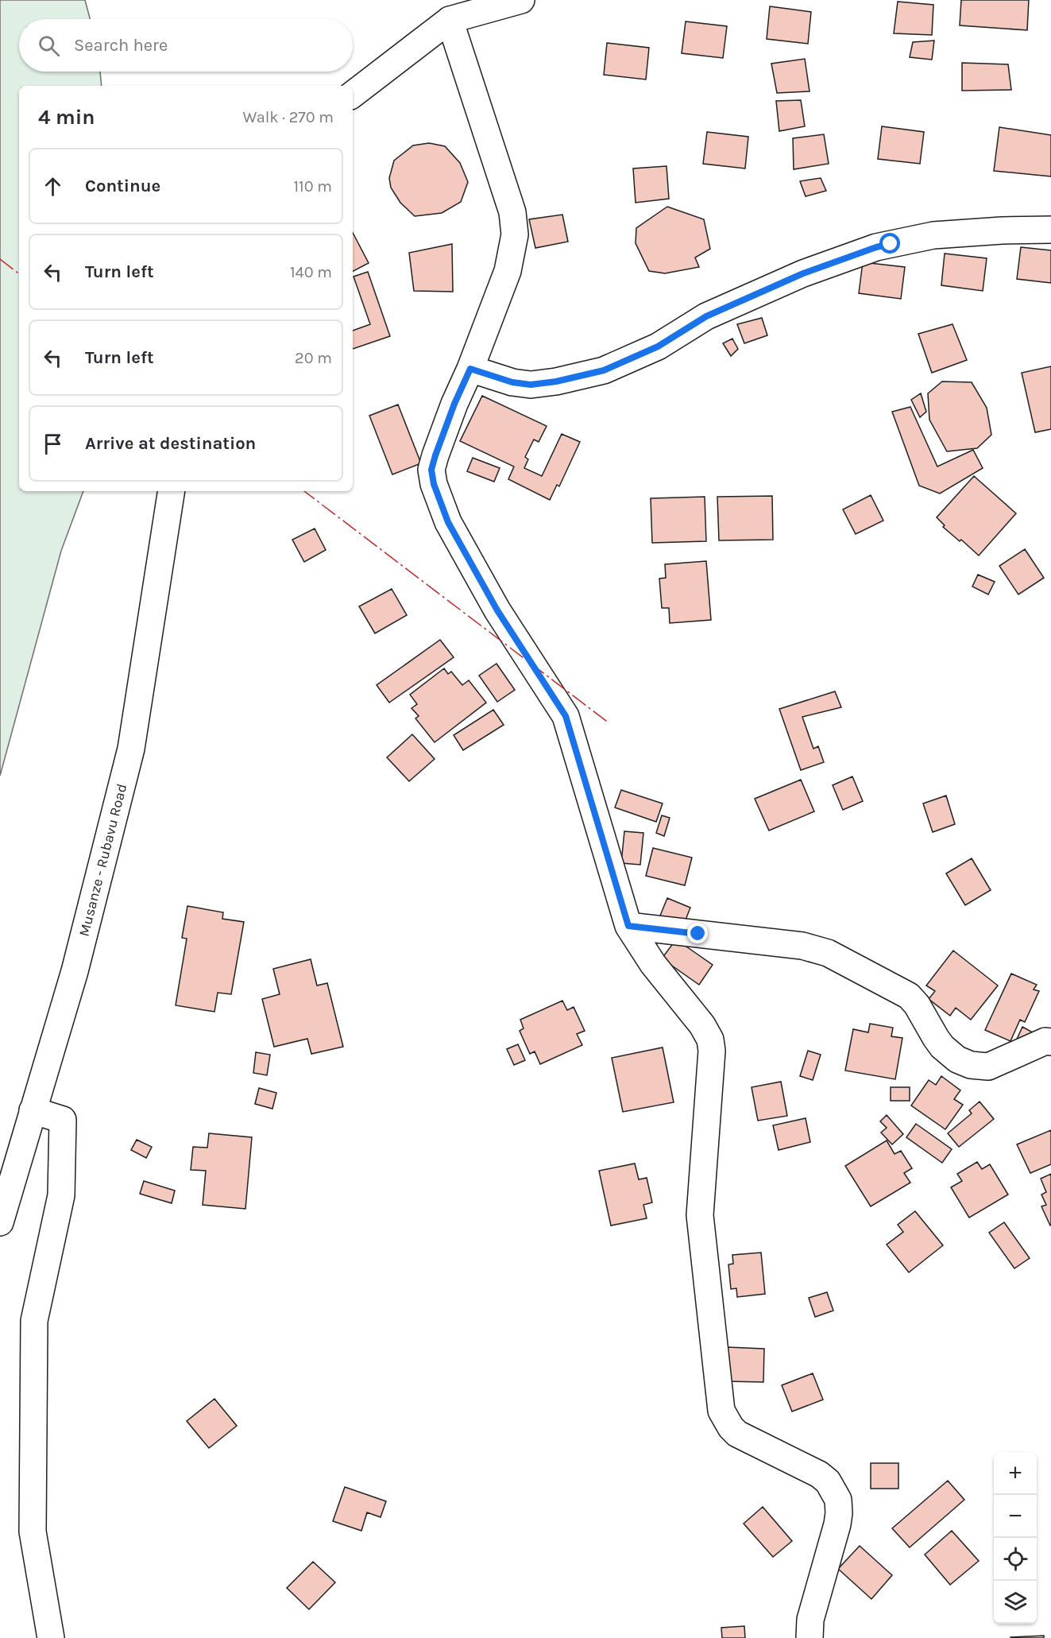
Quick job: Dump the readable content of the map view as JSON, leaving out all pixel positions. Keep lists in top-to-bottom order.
{
  "streets": {
    "main road": ["Musanze - Rubavu Road"]
  },
  "page": {
    "search": "Search here",
    "heading": ["4 min", "Walk · 270 m"],
    "list": [
      ["Continue", "110 m"],
      ["Turn left", "140 m"],
      ["Turn left", "20 m"],
      "Arrive at destination"
    ],
    "map_buttons": ["+", "−"]
  }
}
